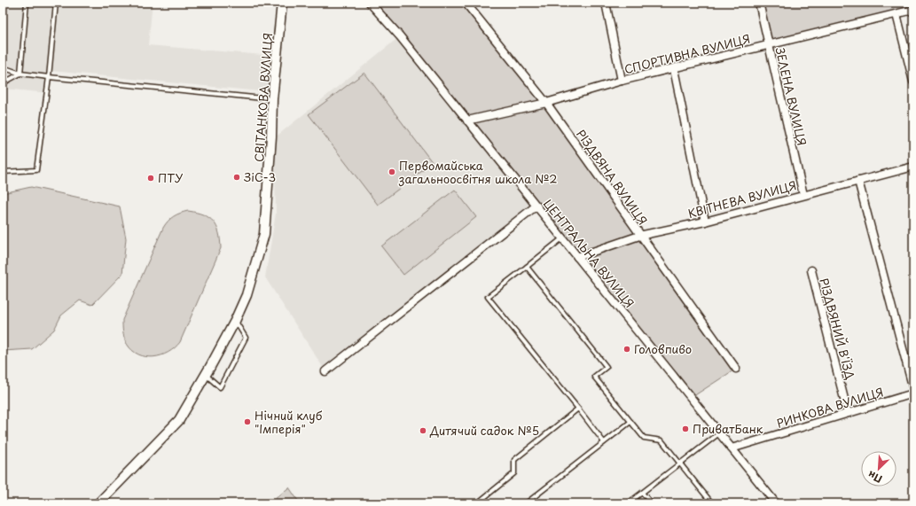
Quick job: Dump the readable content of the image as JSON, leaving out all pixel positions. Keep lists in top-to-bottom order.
{
  "streets": {
    "street": [
      "СПОРТИВНА ВУЛИЦЯ",
      "ЗЕЛЕНА ВУЛИЦЯ",
      "СВІТАНКОВА ВУЛИЦЯ",
      "РІЗДВЯНА ВУЛИЦЯ",
      "КВІТНЕВА ВУЛИЦЯ",
      "ЦЕНТРАЛЬНА ВУЛИЦЯ",
      "РІЗДВЯНИЙ В'ЇЗД",
      "РИНКОВА ВУЛИЦЯ"
    ]
  },
  "crossings": [
    ["СПОРТИВНА ВУЛИЦЯ", "ЗЕЛЕНА ВУЛИЦЯ"],
    ["СПОРТИВНА ВУЛИЦЯ", "РІЗДВЯНА ВУЛИЦЯ"],
    ["СПОРТИВНА ВУЛИЦЯ", "ЦЕНТРАЛЬНА ВУЛИЦЯ"],
    ["ЗЕЛЕНА ВУЛИЦЯ", "КВІТНЕВА ВУЛИЦЯ"],
    ["РІЗДВЯНА ВУЛИЦЯ", "КВІТНЕВА ВУЛИЦЯ"],
    ["КВІТНЕВА ВУЛИЦЯ", "ЦЕНТРАЛЬНА ВУЛИЦЯ"],
    ["ЦЕНТРАЛЬНА ВУЛИЦЯ", "РИНКОВА ВУЛИЦЯ"],
    ["РІЗДВЯНИЙ В'ЇЗД", "РИНКОВА ВУЛИЦЯ"]
  ],
  "places": [
    "Первомайська загальноосвітня школа №2",
    "ЗіС-3",
    "ПТУ",
    "Головпиво",
    "Нічний клуб \"Імперія\"",
    "ПриватБанк",
    "Дитячий садок №5"
  ],
  "north": "bottom left"
}
